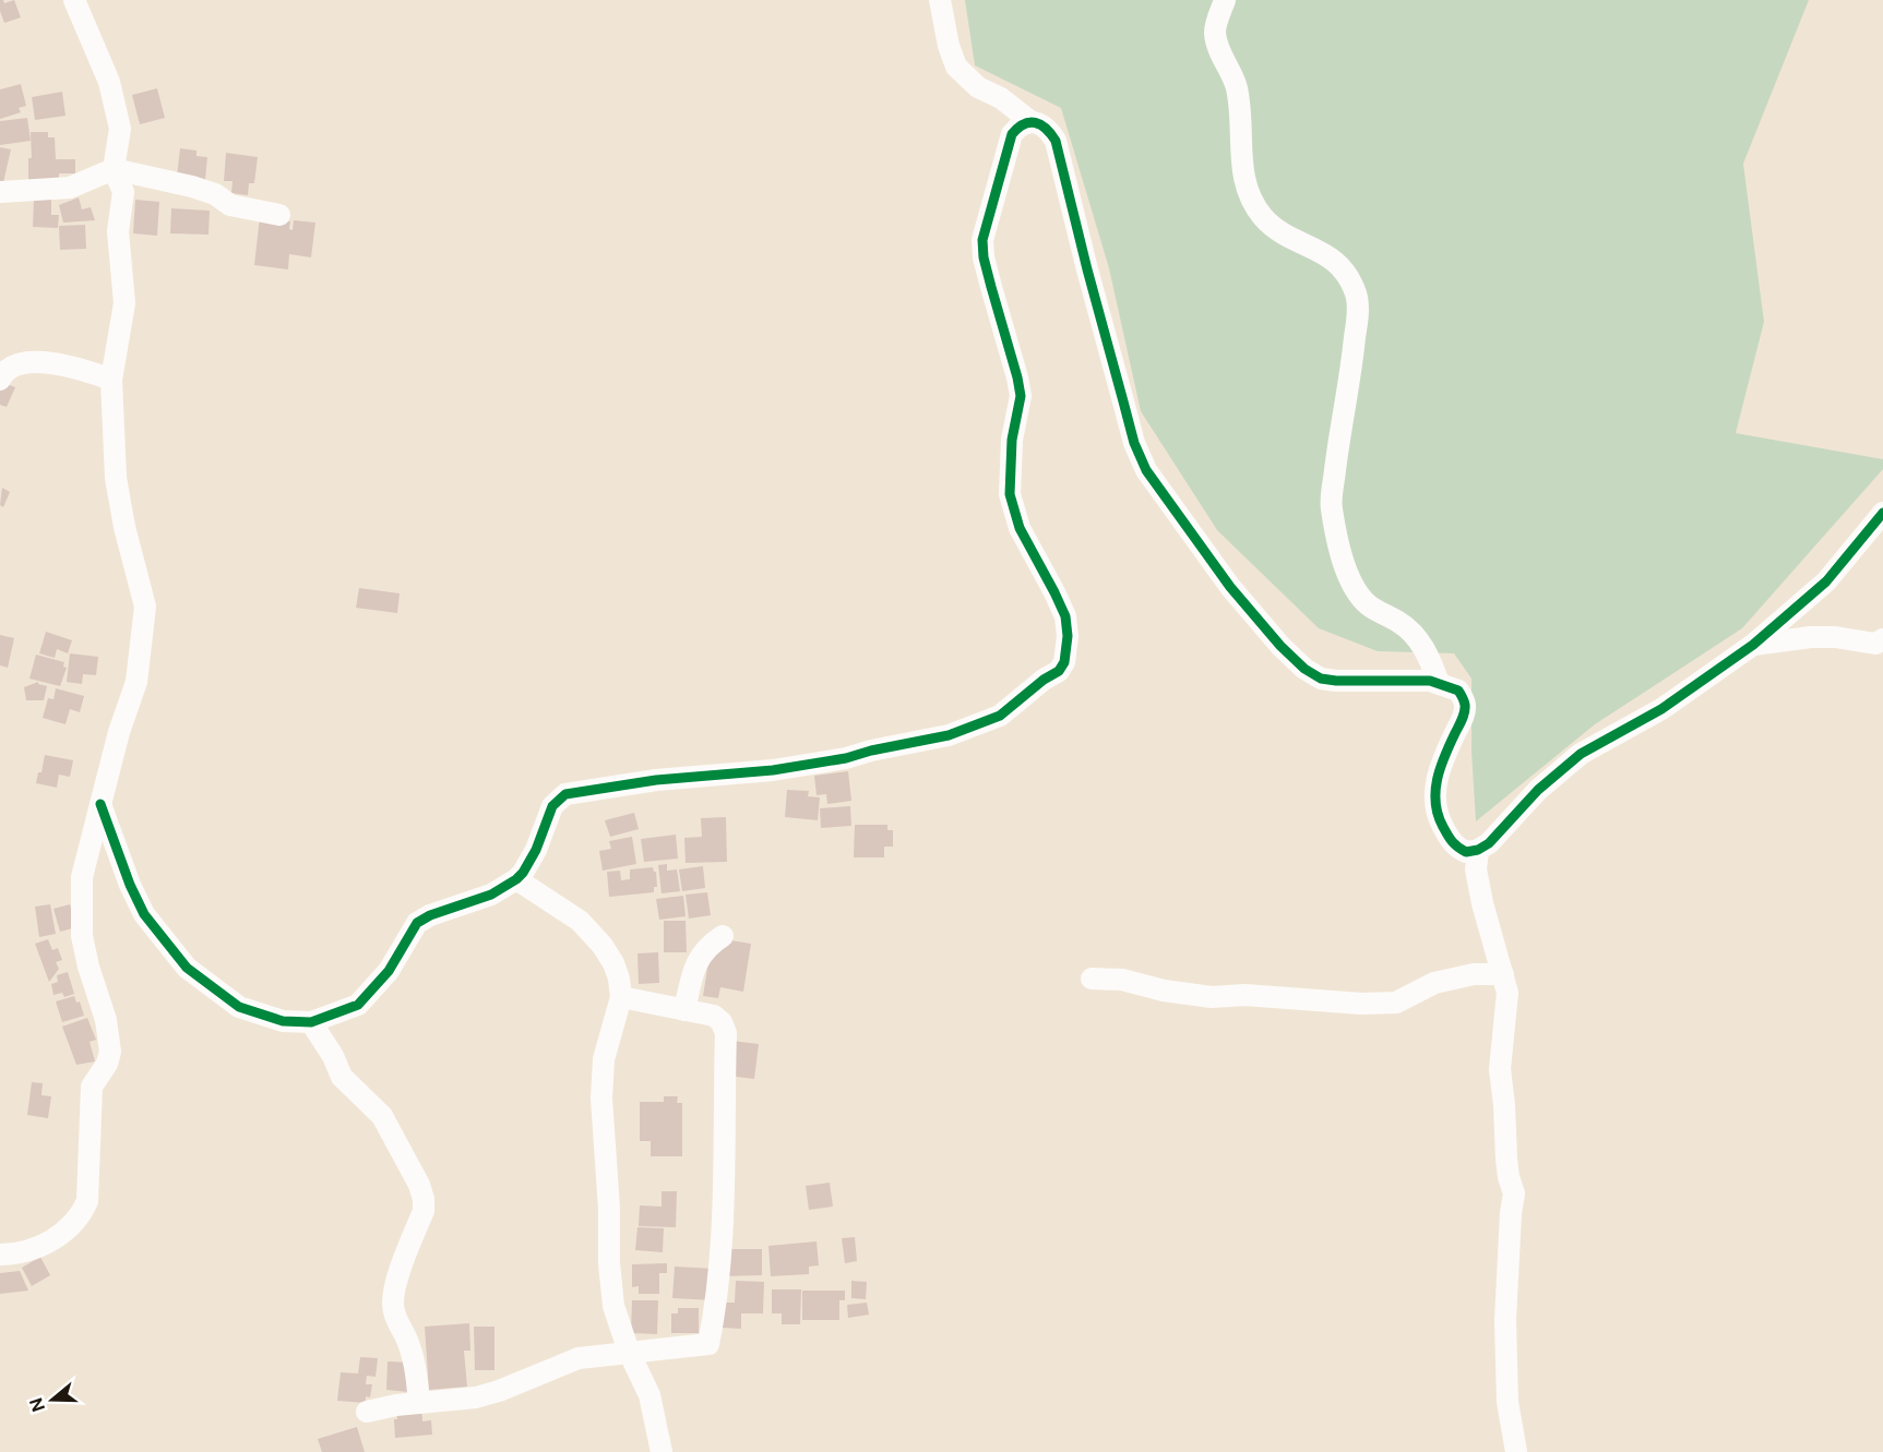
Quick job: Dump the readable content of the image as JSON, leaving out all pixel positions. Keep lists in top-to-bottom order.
{
  "north": "left"
}
